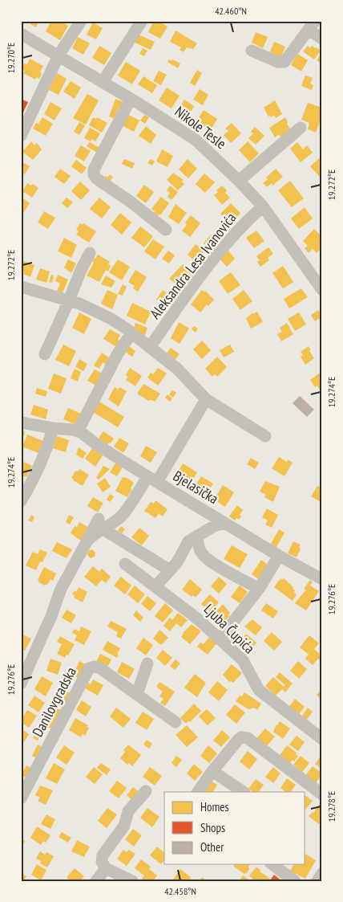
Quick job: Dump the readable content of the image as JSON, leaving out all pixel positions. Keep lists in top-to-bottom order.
{
  "streets": {
    "street": [
      "Nikole Tesle",
      "Aleksandra Lesa Ivanovića",
      "Bjelasička",
      "Ljuba Čupića",
      "Danilovgradska"
    ]
  },
  "crossings": [
    ["Nikole Tesle", "Aleksandra Lesa Ivanovića"]
  ],
  "legend": ["Homes", "Shops", "Other"],
  "coordinates": [
    "42.460°N",
    "19.270°E",
    "19.272°E",
    "19.274°E",
    "19.276°E",
    "19.278°E",
    "42.458°N"
  ]
}
